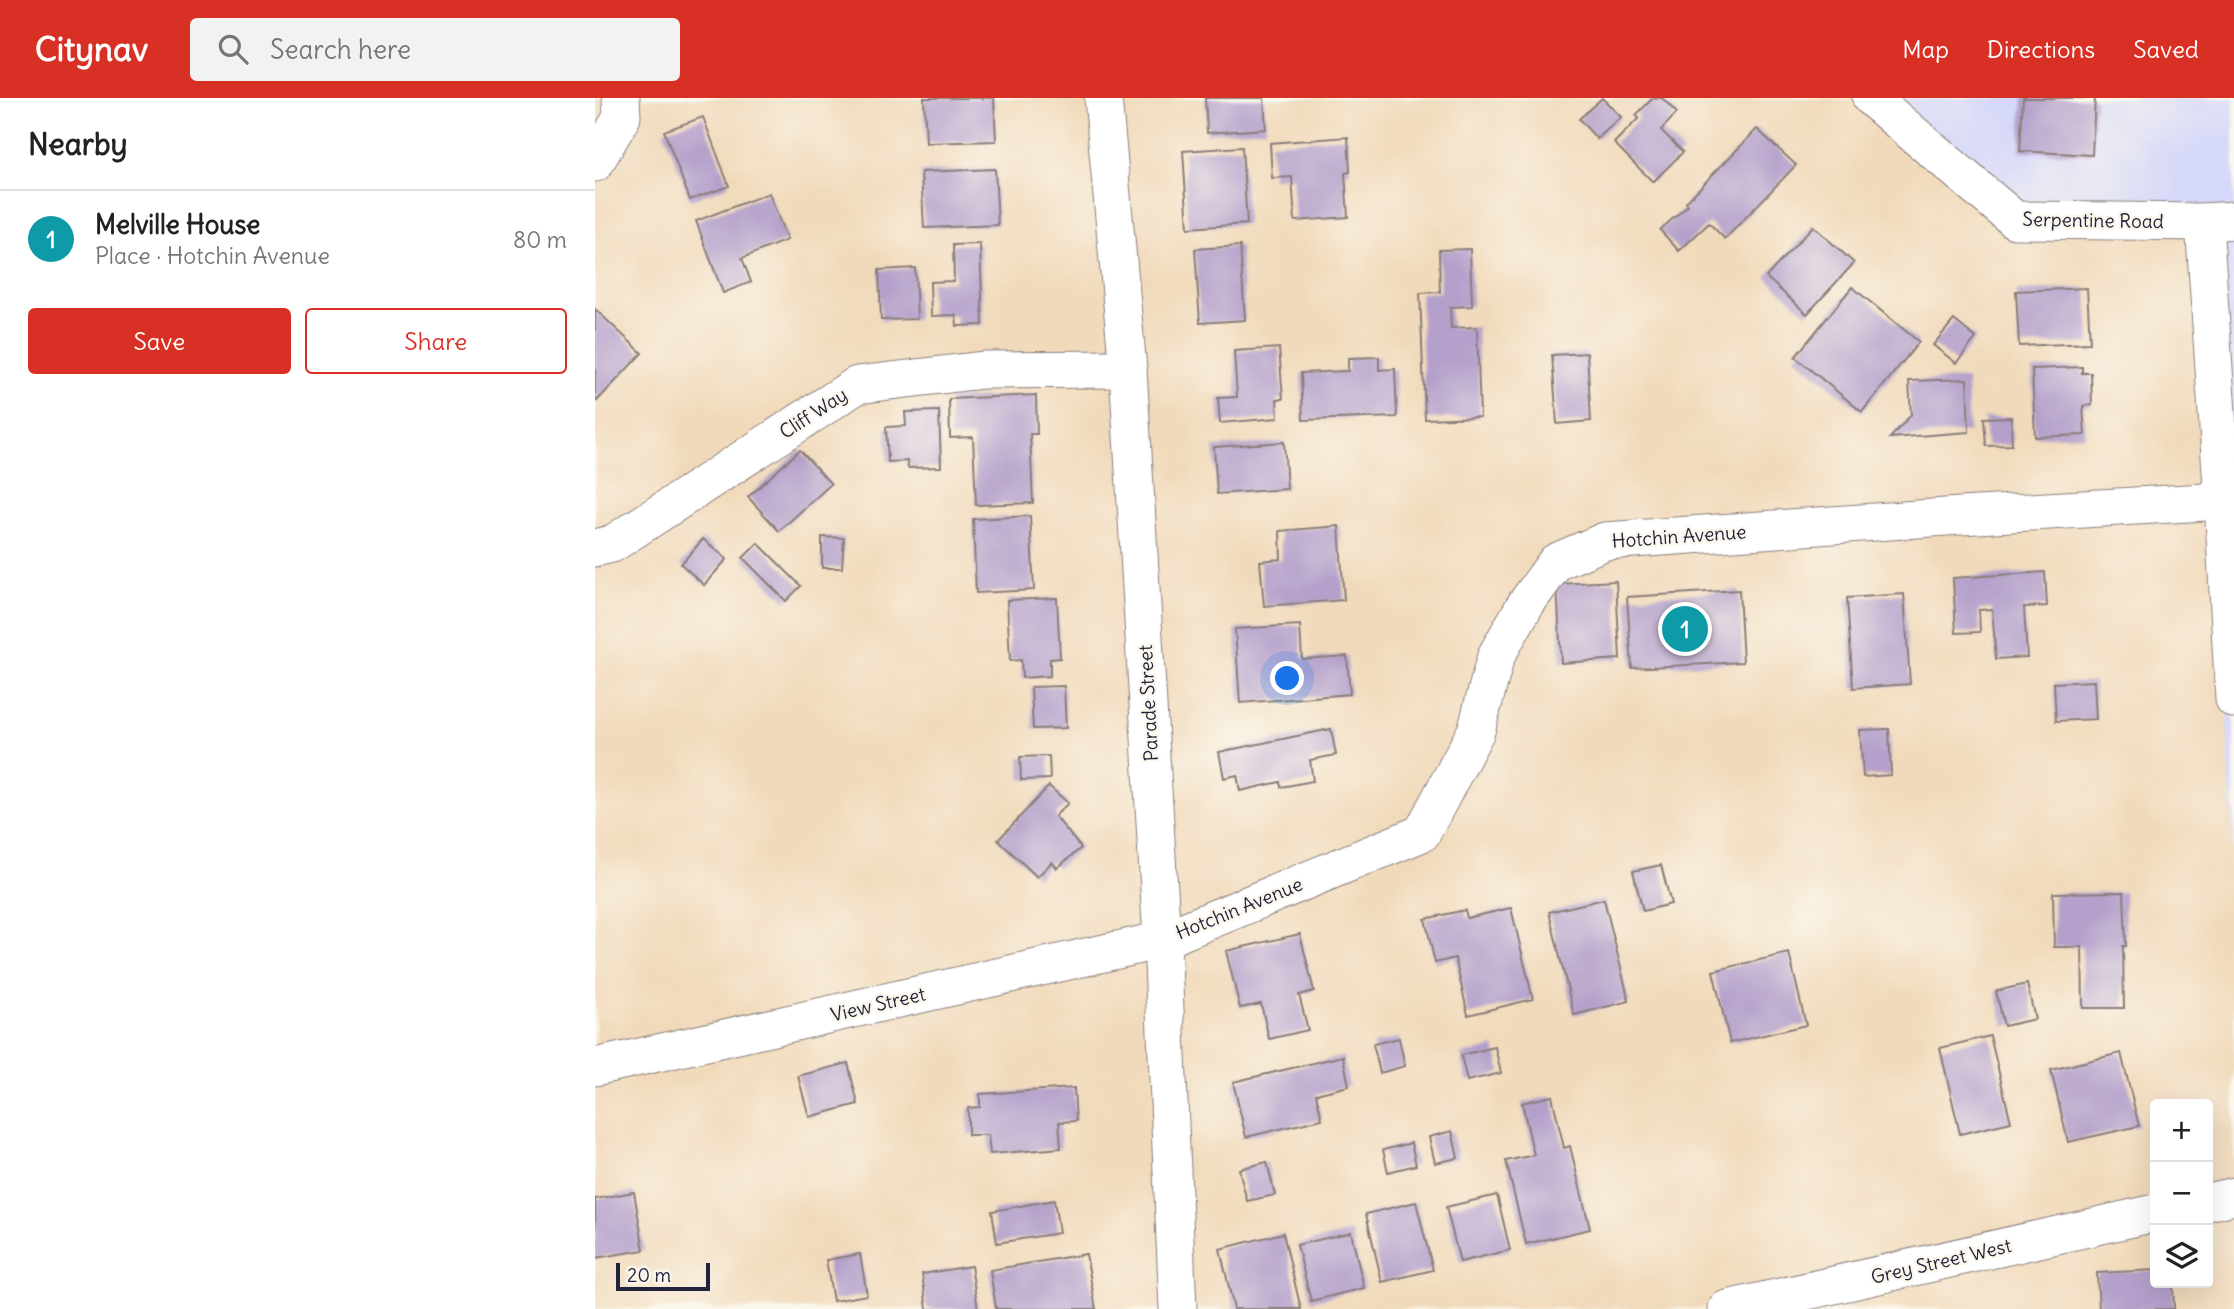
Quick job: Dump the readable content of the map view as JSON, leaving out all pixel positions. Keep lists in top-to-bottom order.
{
  "streets": {
    "street": [
      "Serpentine Road",
      "Cliff Way",
      "Hotchin Avenue",
      "Parade Street",
      "View Street",
      "Grey Street West"
    ]
  },
  "crossings": [
    ["Cliff Way", "Parade Street"],
    ["Hotchin Avenue", "Parade Street"],
    ["Hotchin Avenue", "View Street"],
    ["Parade Street", "View Street"]
  ],
  "scale_bar": "20 m",
  "page": {
    "header": "Citynav",
    "search": "Search here",
    "nav": ["Map", "Directions", "Saved"],
    "heading": "Nearby",
    "list": [
      {
        "mark": "1",
        "name": "Melville House",
        "note": "Place · Hotchin Avenue",
        "value": "80 m"
      }
    ],
    "buttons": ["Save", "Share"],
    "pins": "1",
    "map_buttons": ["+", "−"],
    "scale": "20 m"
  }
}
